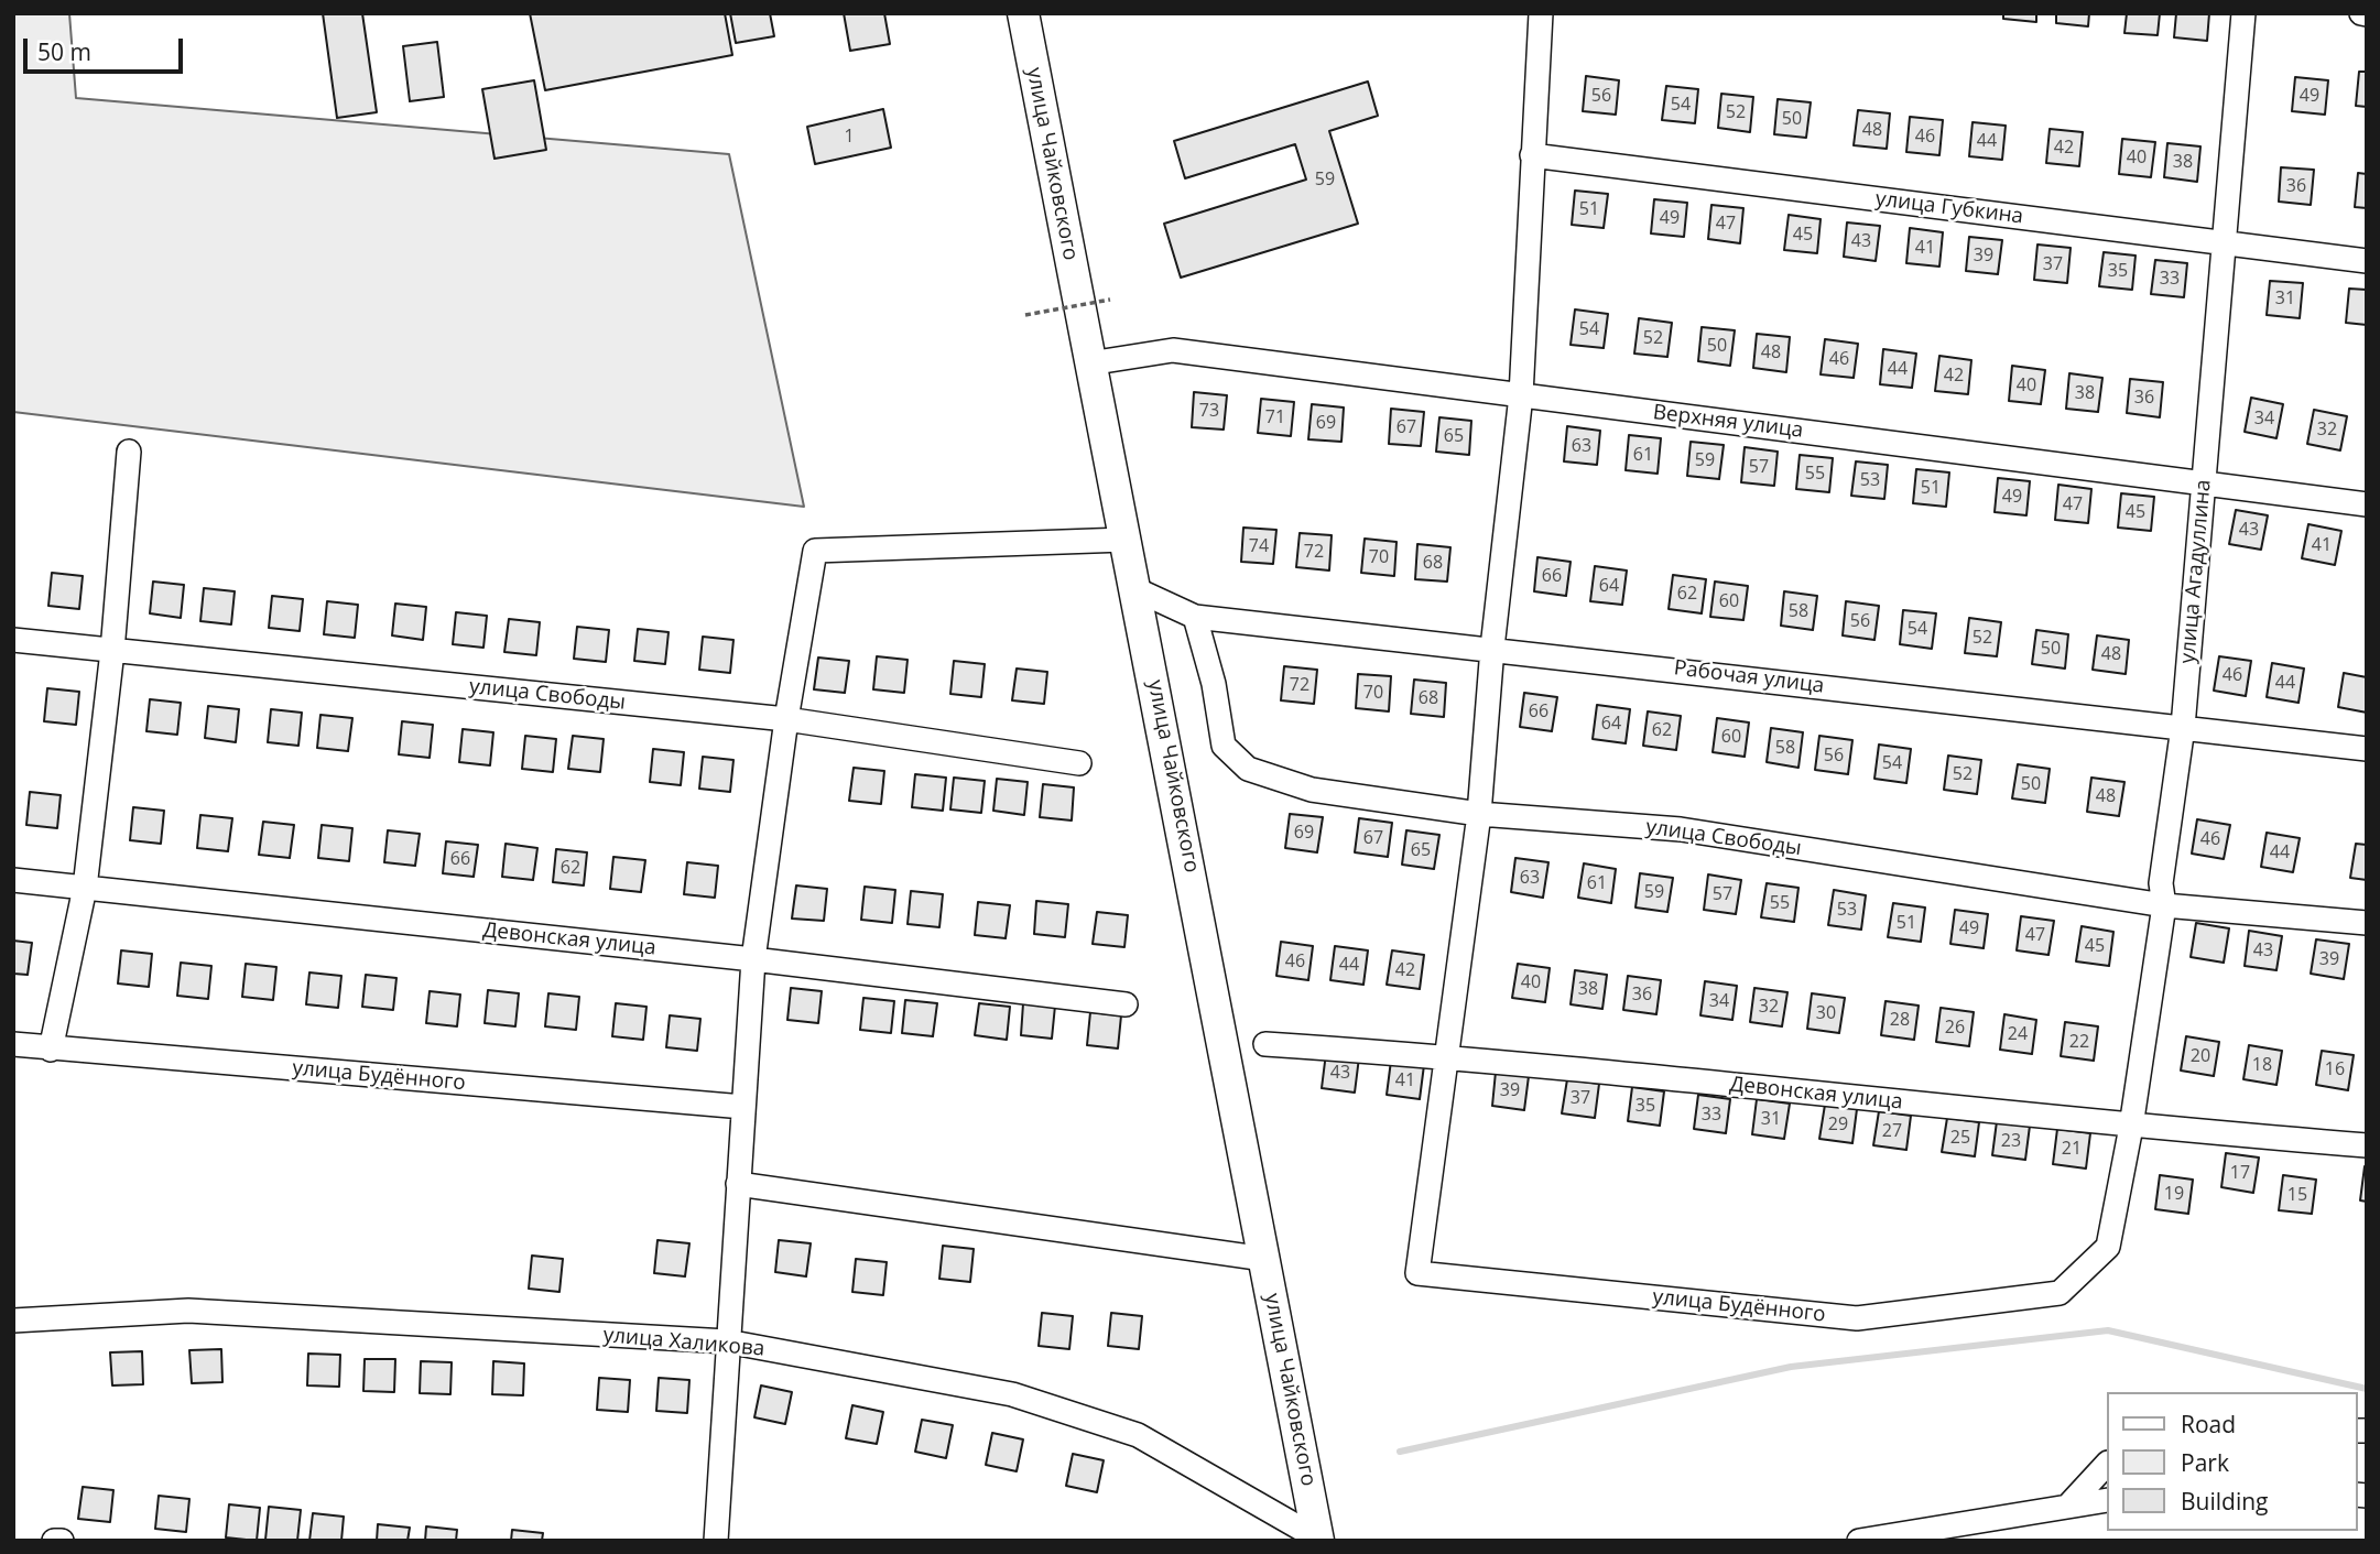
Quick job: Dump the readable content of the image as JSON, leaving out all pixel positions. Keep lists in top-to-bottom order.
{
  "streets": {
    "main road": ["улица Чайковского"],
    "street": [
      "улица Губкина",
      "Верхняя улица",
      "улица Агадуллина",
      "Рабочая улица",
      "улица Свободы",
      "Девонская улица",
      "улица Будённого",
      "улица Халикова"
    ]
  },
  "crossings": [
    ["улица Чайковского", "Верхняя улица"],
    ["улица Чайковского", "Рабочая улица"],
    ["улица Чайковского", "улица Халикова"],
    ["улица Губкина", "улица Агадуллина"],
    ["Верхняя улица", "улица Агадуллина"],
    ["улица Агадуллина", "Рабочая улица"],
    ["улица Агадуллина", "улица Свободы"],
    ["улица Агадуллина", "Девонская улица"],
    ["улица Агадуллина", "улица Будённого"],
    ["Рабочая улица", "улица Свободы"],
    ["Девонская улица", "улица Будённого"]
  ],
  "house_numbers": [
    "56",
    "49",
    "54",
    "52",
    "50",
    "48",
    "1",
    "46",
    "44",
    "42",
    "40",
    "38",
    "59",
    "36",
    "51",
    "49",
    "47",
    "45",
    "43",
    "41",
    "39",
    "37",
    "35",
    "33",
    "31",
    "54",
    "52",
    "50",
    "48",
    "46",
    "44",
    "42",
    "40",
    "38",
    "36",
    "73",
    "71",
    "34",
    "69",
    "67",
    "32",
    "65",
    "63",
    "61",
    "59",
    "57",
    "55",
    "53",
    "51",
    "49",
    "47",
    "45",
    "43",
    "41",
    "74",
    "72",
    "70",
    "68",
    "66",
    "64",
    "62",
    "60",
    "58",
    "56",
    "54",
    "52",
    "50",
    "48",
    "46",
    "44",
    "72",
    "70",
    "68",
    "66",
    "64",
    "62",
    "60",
    "58",
    "56",
    "54",
    "52",
    "50",
    "48",
    "69",
    "67",
    "46",
    "65",
    "44",
    "66",
    "62",
    "63",
    "61",
    "59",
    "57",
    "55",
    "53",
    "51",
    "49",
    "47",
    "45",
    "43",
    "39",
    "46",
    "44",
    "42",
    "40",
    "38",
    "36",
    "34",
    "32",
    "30",
    "28",
    "26",
    "24",
    "22",
    "20",
    "18",
    "16",
    "43",
    "41",
    "39",
    "37",
    "35",
    "33",
    "31",
    "29",
    "27",
    "25",
    "23",
    "21",
    "17",
    "19",
    "15"
  ],
  "legend": ["Road", "Park", "Building"],
  "scale_bar": "50 m"
}
